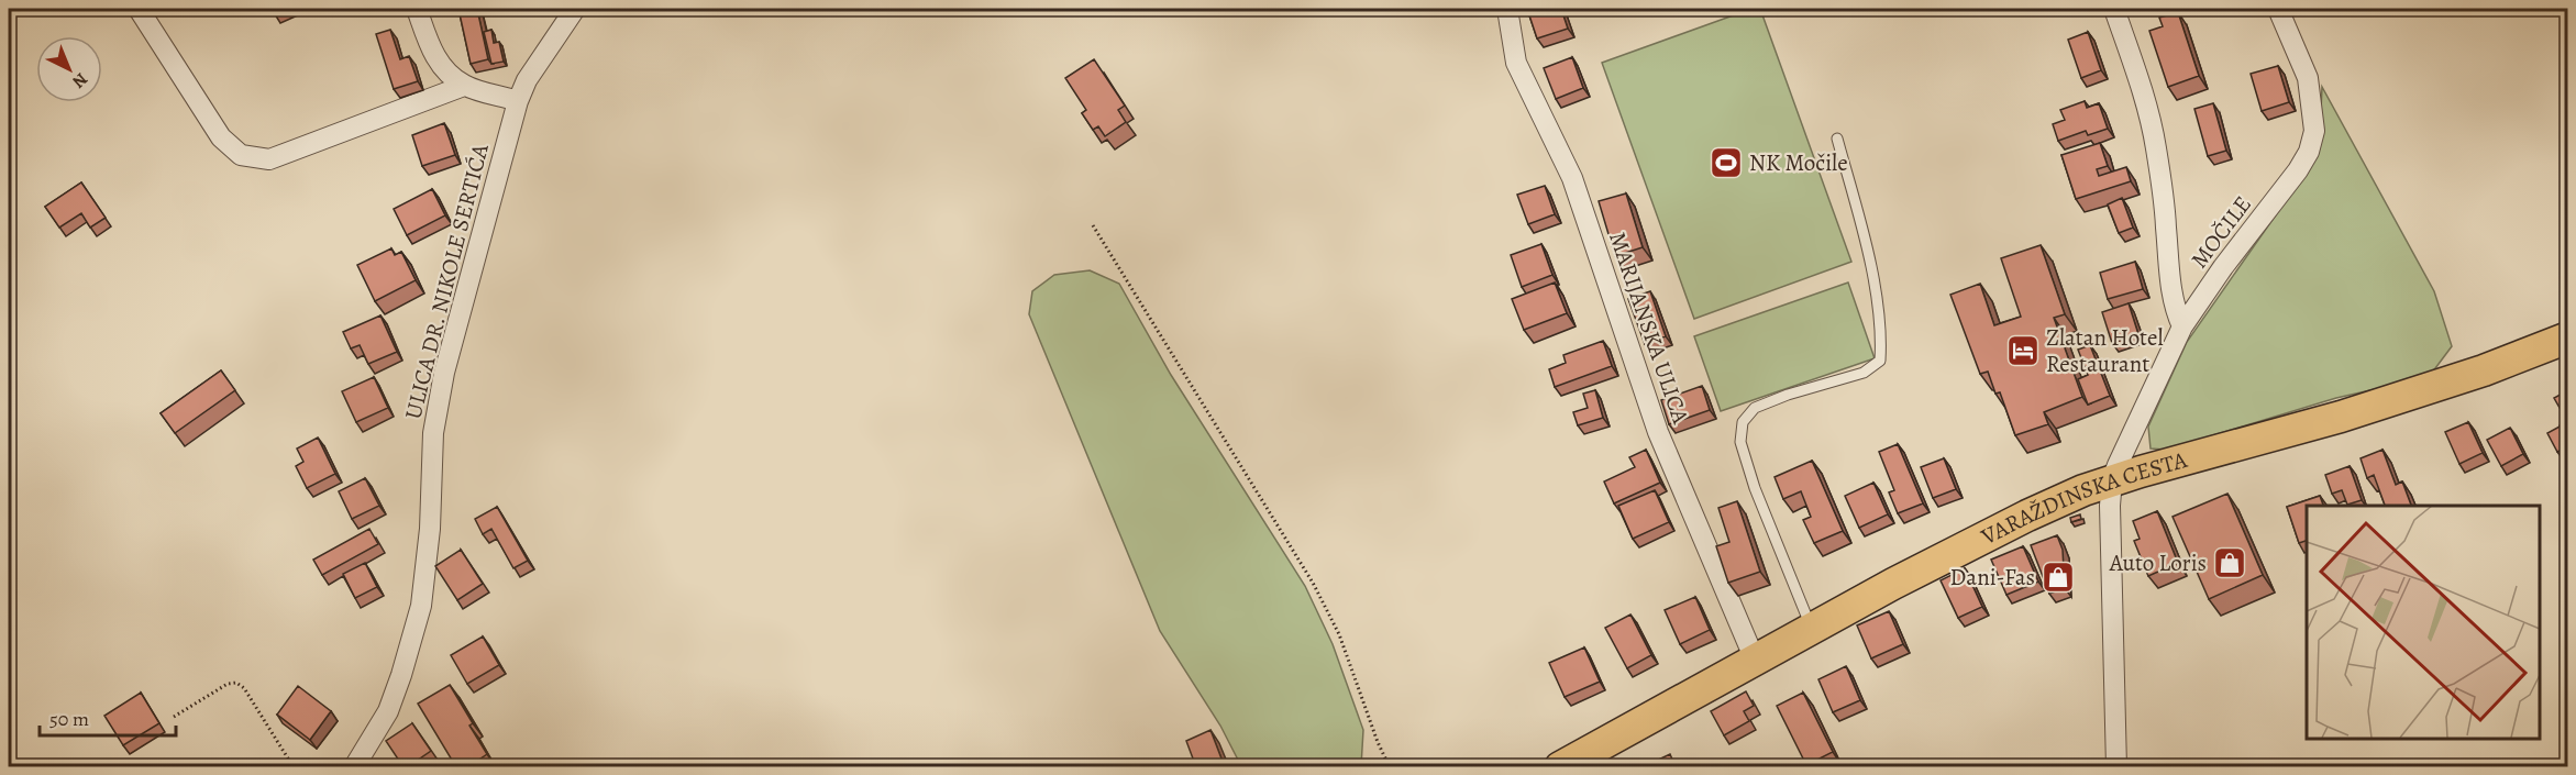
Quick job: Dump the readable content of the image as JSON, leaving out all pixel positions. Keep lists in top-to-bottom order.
{
  "streets": {
    "main road": ["VARAŽDINSKA CESTA"],
    "street": ["MOČILE", "ULICA DR. NIKOLE SERTIĆA", "MARIJANSKA ULICA"]
  },
  "crossings": [
    ["MOČILE", "VARAŽDINSKA CESTA"],
    ["MARIJANSKA ULICA", "VARAŽDINSKA CESTA"]
  ],
  "places": {
    "sports": ["NK Močile"],
    "hotel": ["Zlatan Hotel Restaurant"],
    "shop": ["Auto Loris", "Dani-Fas"]
  },
  "scale_bar": "50 m",
  "north": "bottom right"
}
